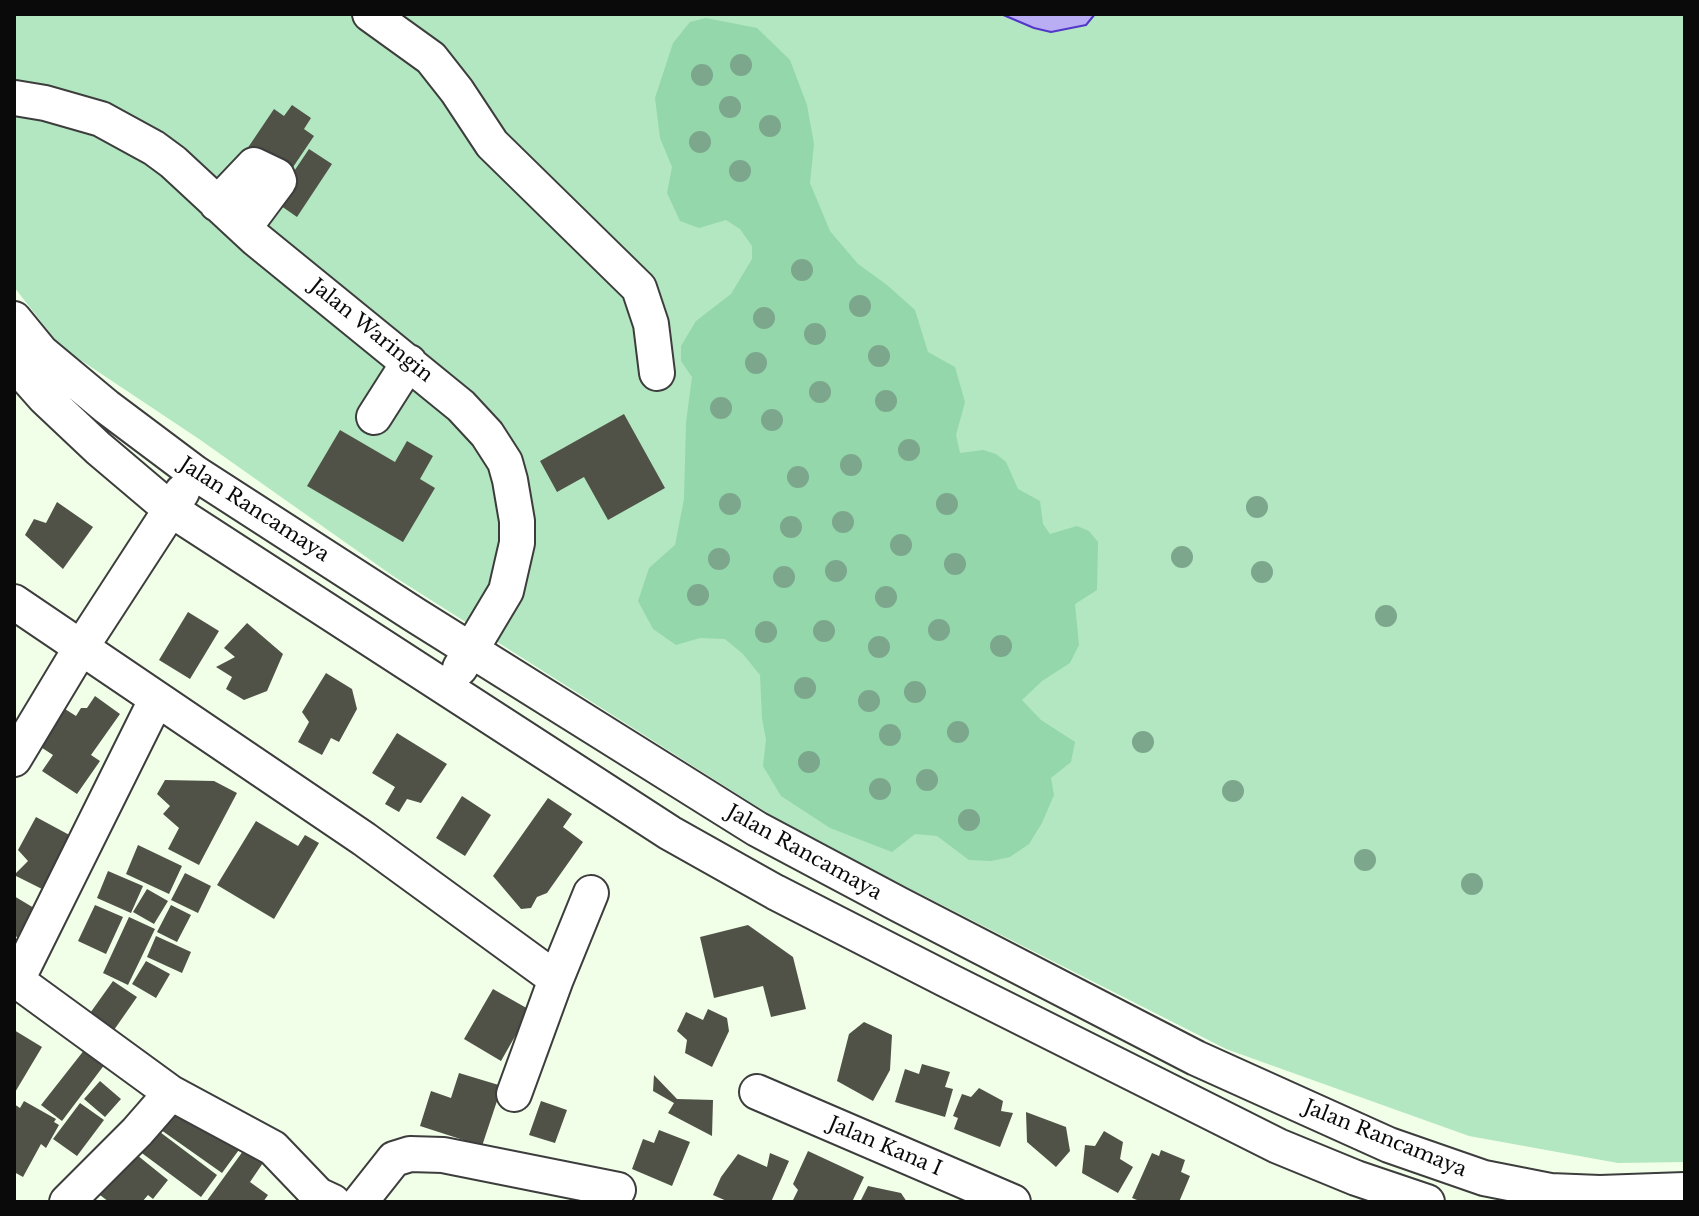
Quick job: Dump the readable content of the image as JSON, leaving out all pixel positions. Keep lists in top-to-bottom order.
{
  "streets": {
    "street": ["Jalan Waringin", "Jalan Rancamaya", "Jalan Kana I"]
  },
  "crossings": [
    ["Jalan Waringin", "Jalan Rancamaya"]
  ]
}
